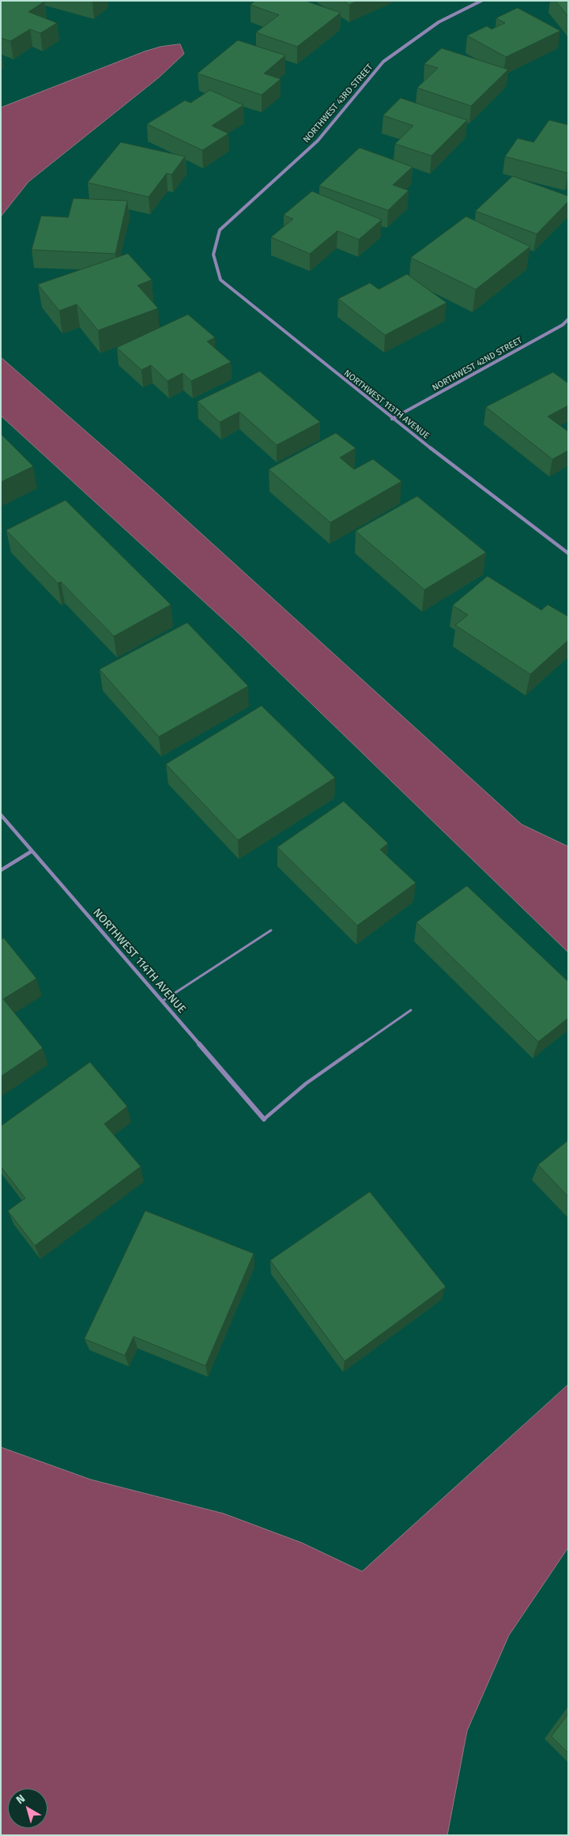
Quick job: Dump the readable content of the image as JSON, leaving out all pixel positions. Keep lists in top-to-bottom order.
{
  "streets": {
    "street": [
      "NORTHWEST 43RD STREET",
      "NORTHWEST 42ND STREET",
      "NORTHWEST 113TH AVENUE",
      "NORTHWEST 114TH AVENUE"
    ]
  },
  "crossings": [
    ["NORTHWEST 43RD STREET", "NORTHWEST 113TH AVENUE"],
    ["NORTHWEST 42ND STREET", "NORTHWEST 113TH AVENUE"]
  ],
  "north": "top left"
}
